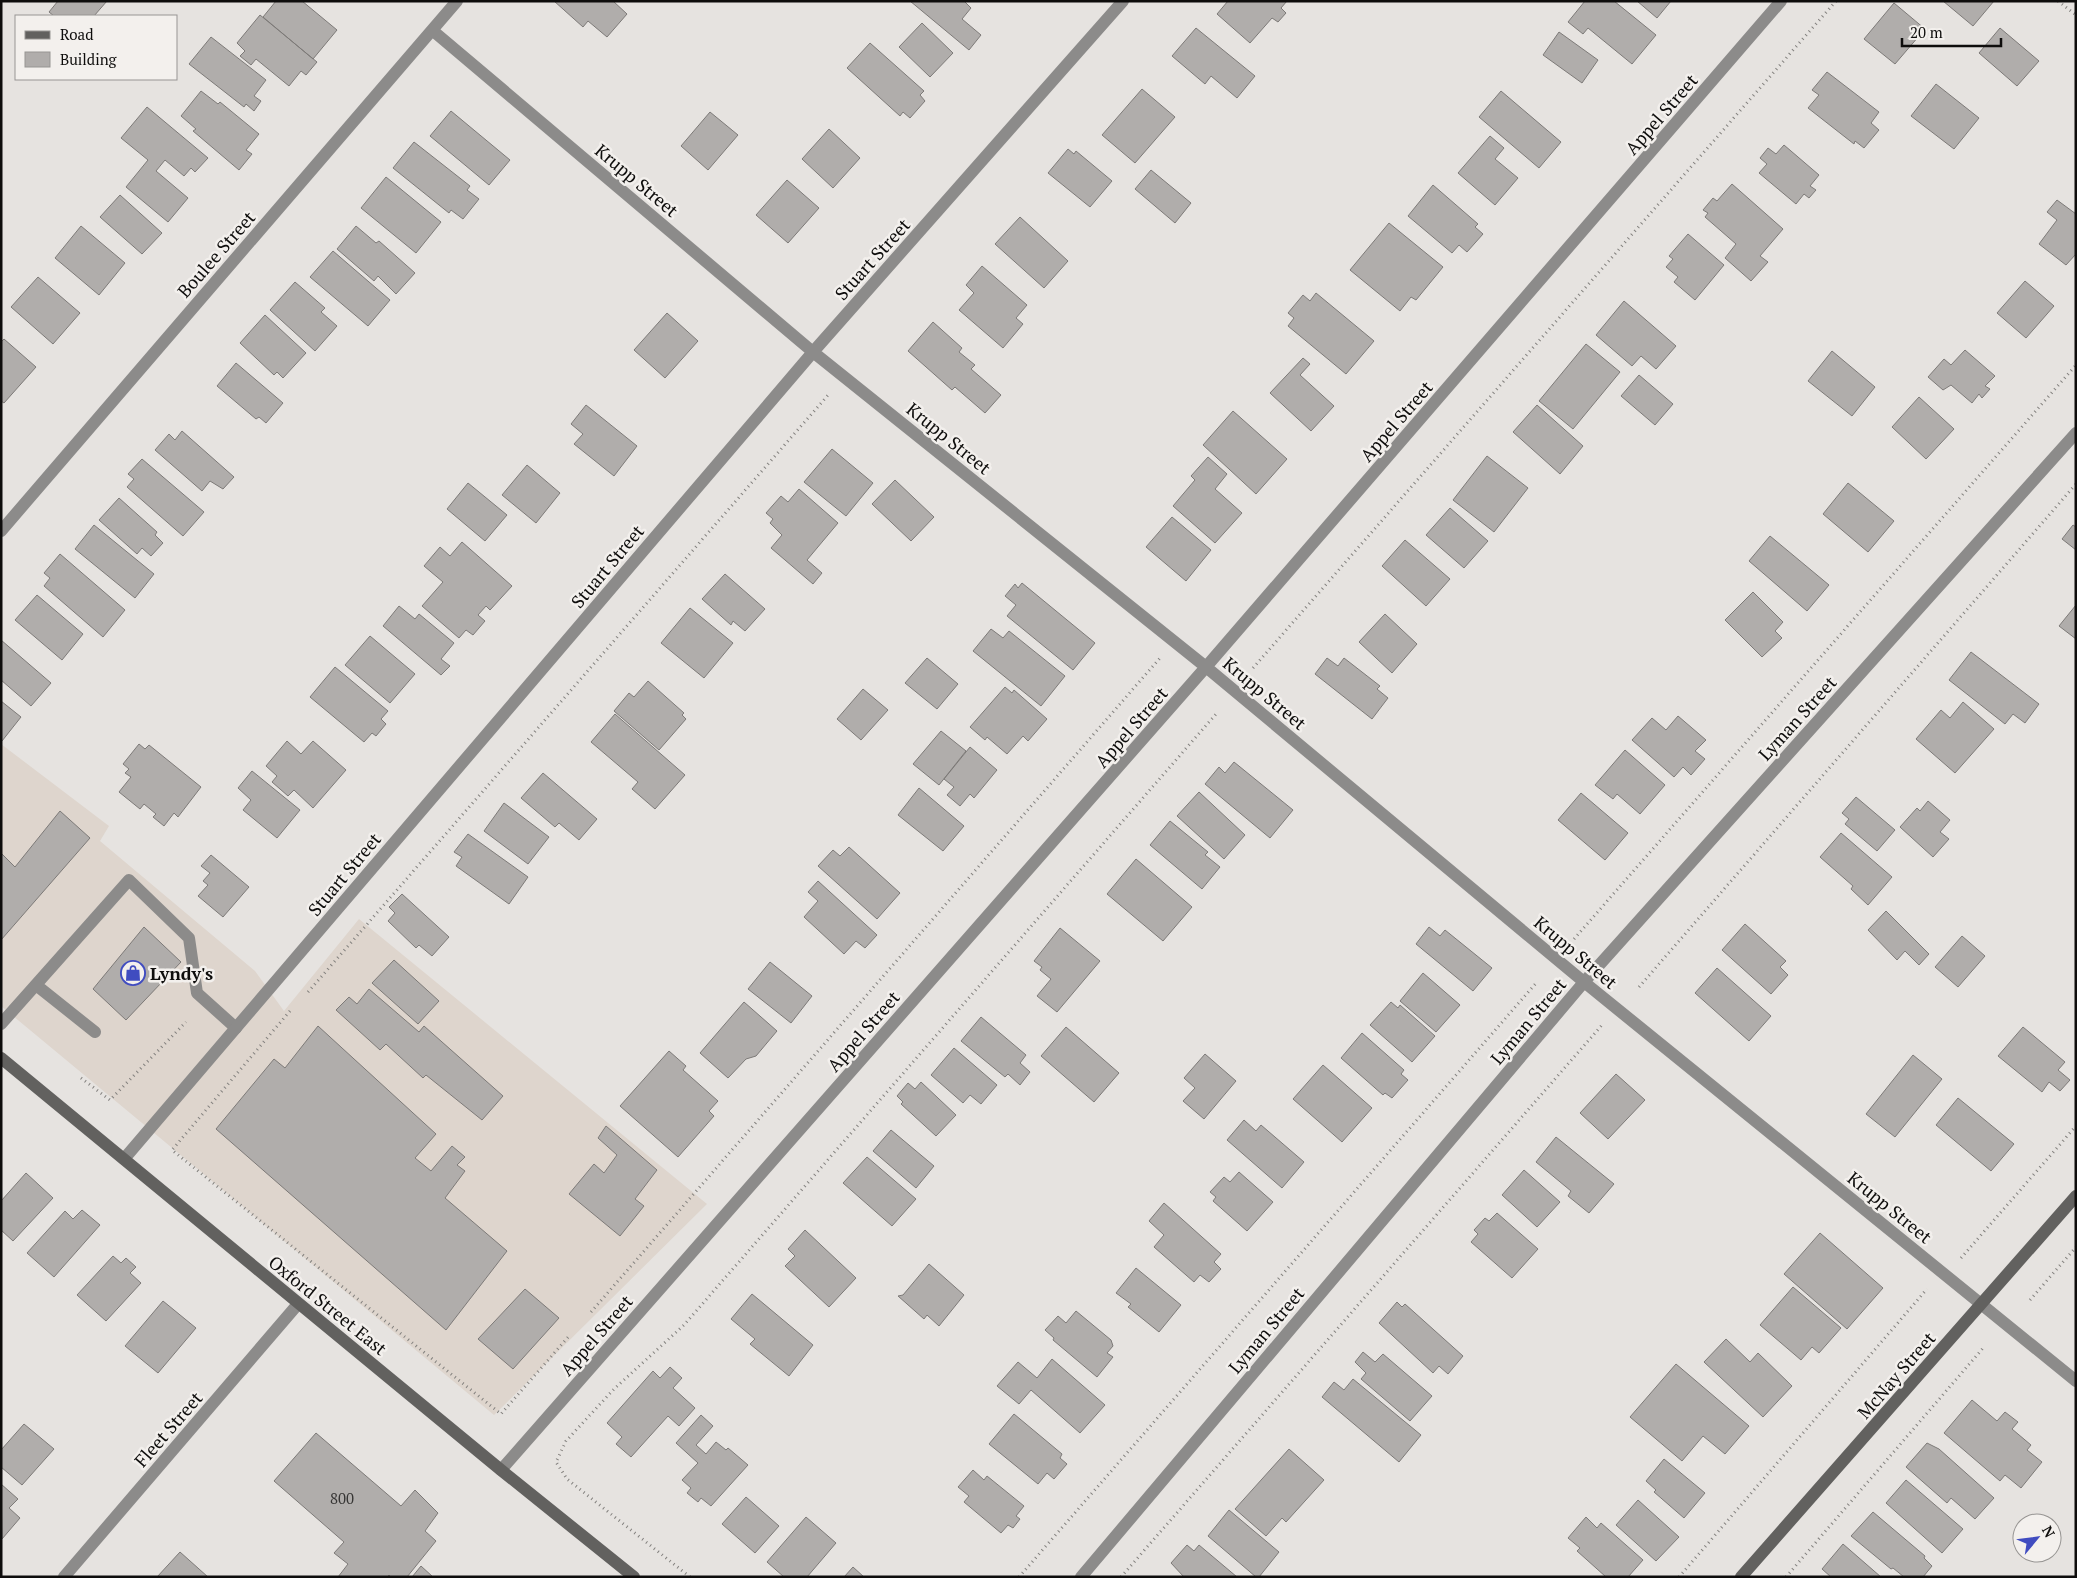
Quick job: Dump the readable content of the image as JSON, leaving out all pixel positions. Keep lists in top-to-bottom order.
{
  "streets": {
    "main road": ["Oxford Street East", "McNay Street"],
    "street": [
      "Appel Street",
      "Krupp Street",
      "Boulee Street",
      "Stuart Street",
      "Lyman Street",
      "Fleet Street"
    ]
  },
  "crossings": [
    ["Appel Street", "Krupp Street"],
    ["Appel Street", "Oxford Street East"],
    ["Krupp Street", "Boulee Street"],
    ["Krupp Street", "Stuart Street"],
    ["Krupp Street", "Lyman Street"],
    ["Krupp Street", "McNay Street"],
    ["Stuart Street", "Oxford Street East"],
    ["Oxford Street East", "Fleet Street"]
  ],
  "places": {
    "shop": ["Lyndy's"]
  },
  "house_numbers": ["800"],
  "legend": ["Road", "Building"],
  "scale_bar": "20 m",
  "north": "top right"
}
